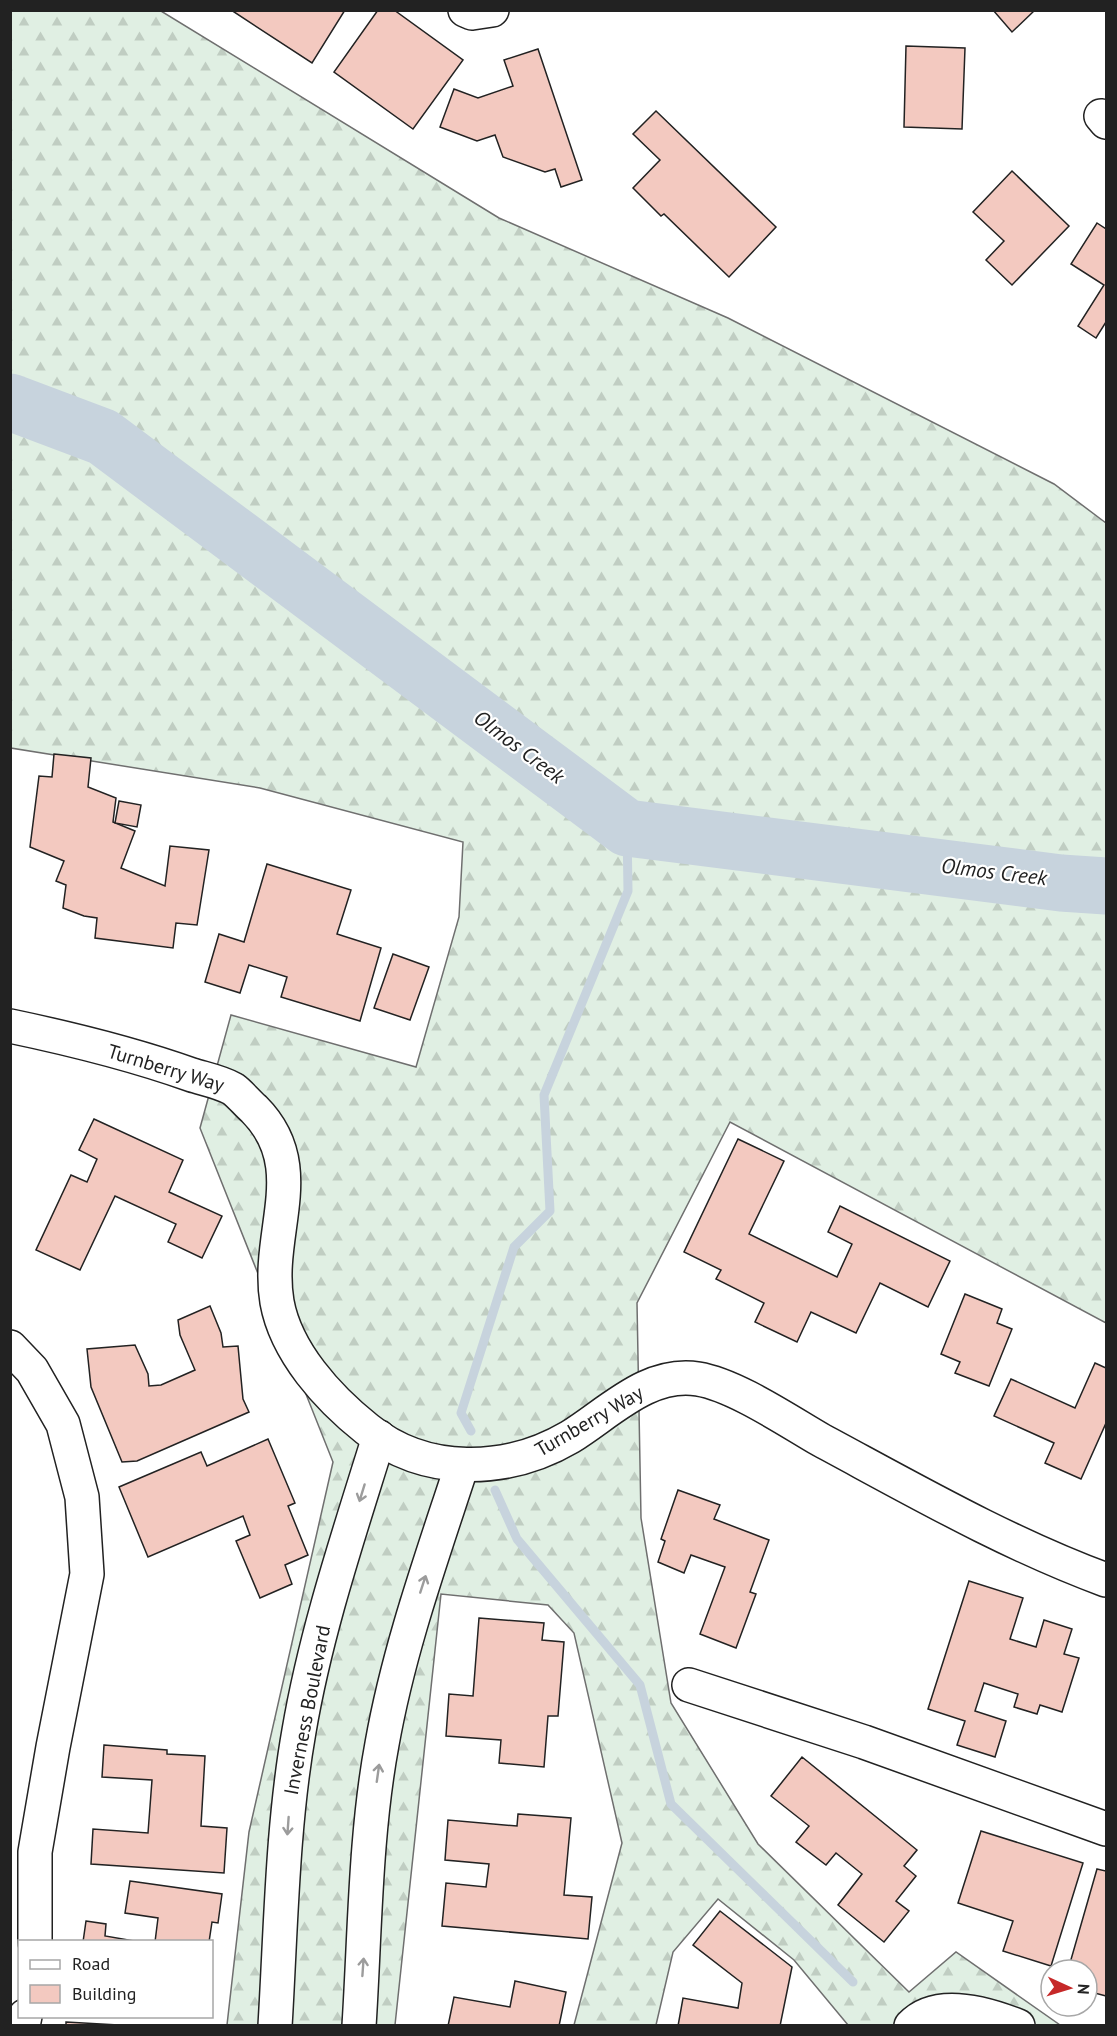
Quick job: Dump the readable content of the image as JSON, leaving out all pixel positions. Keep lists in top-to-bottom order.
{
  "streets": {
    "street": ["Turnberry Way", "Inverness Boulevard"]
  },
  "crossings": [
    ["Turnberry Way", "Inverness Boulevard"]
  ],
  "water": ["Olmos Creek"],
  "legend": ["Road", "Building"],
  "north": "right"
}
